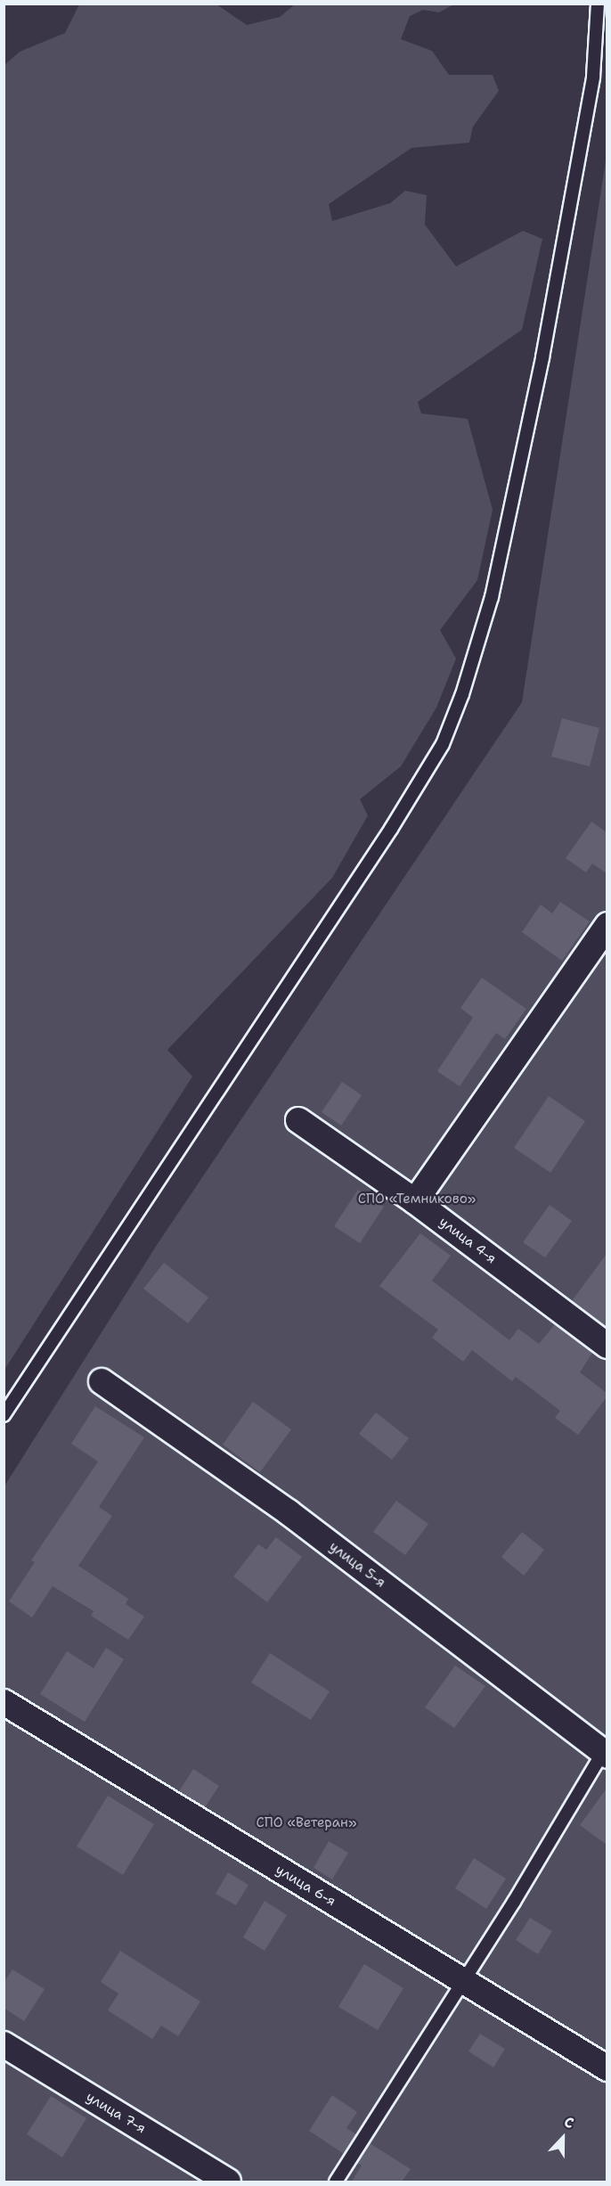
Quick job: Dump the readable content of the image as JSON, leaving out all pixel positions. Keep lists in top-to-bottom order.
{
  "streets": {
    "street": [
      "улица 4-я",
      "улица 5-я",
      "улица 6-я",
      "улица 7-я"
    ]
  },
  "parks": ["СПО «Темниково»", "СПО «Ветеран»"],
  "north": "top"
}
